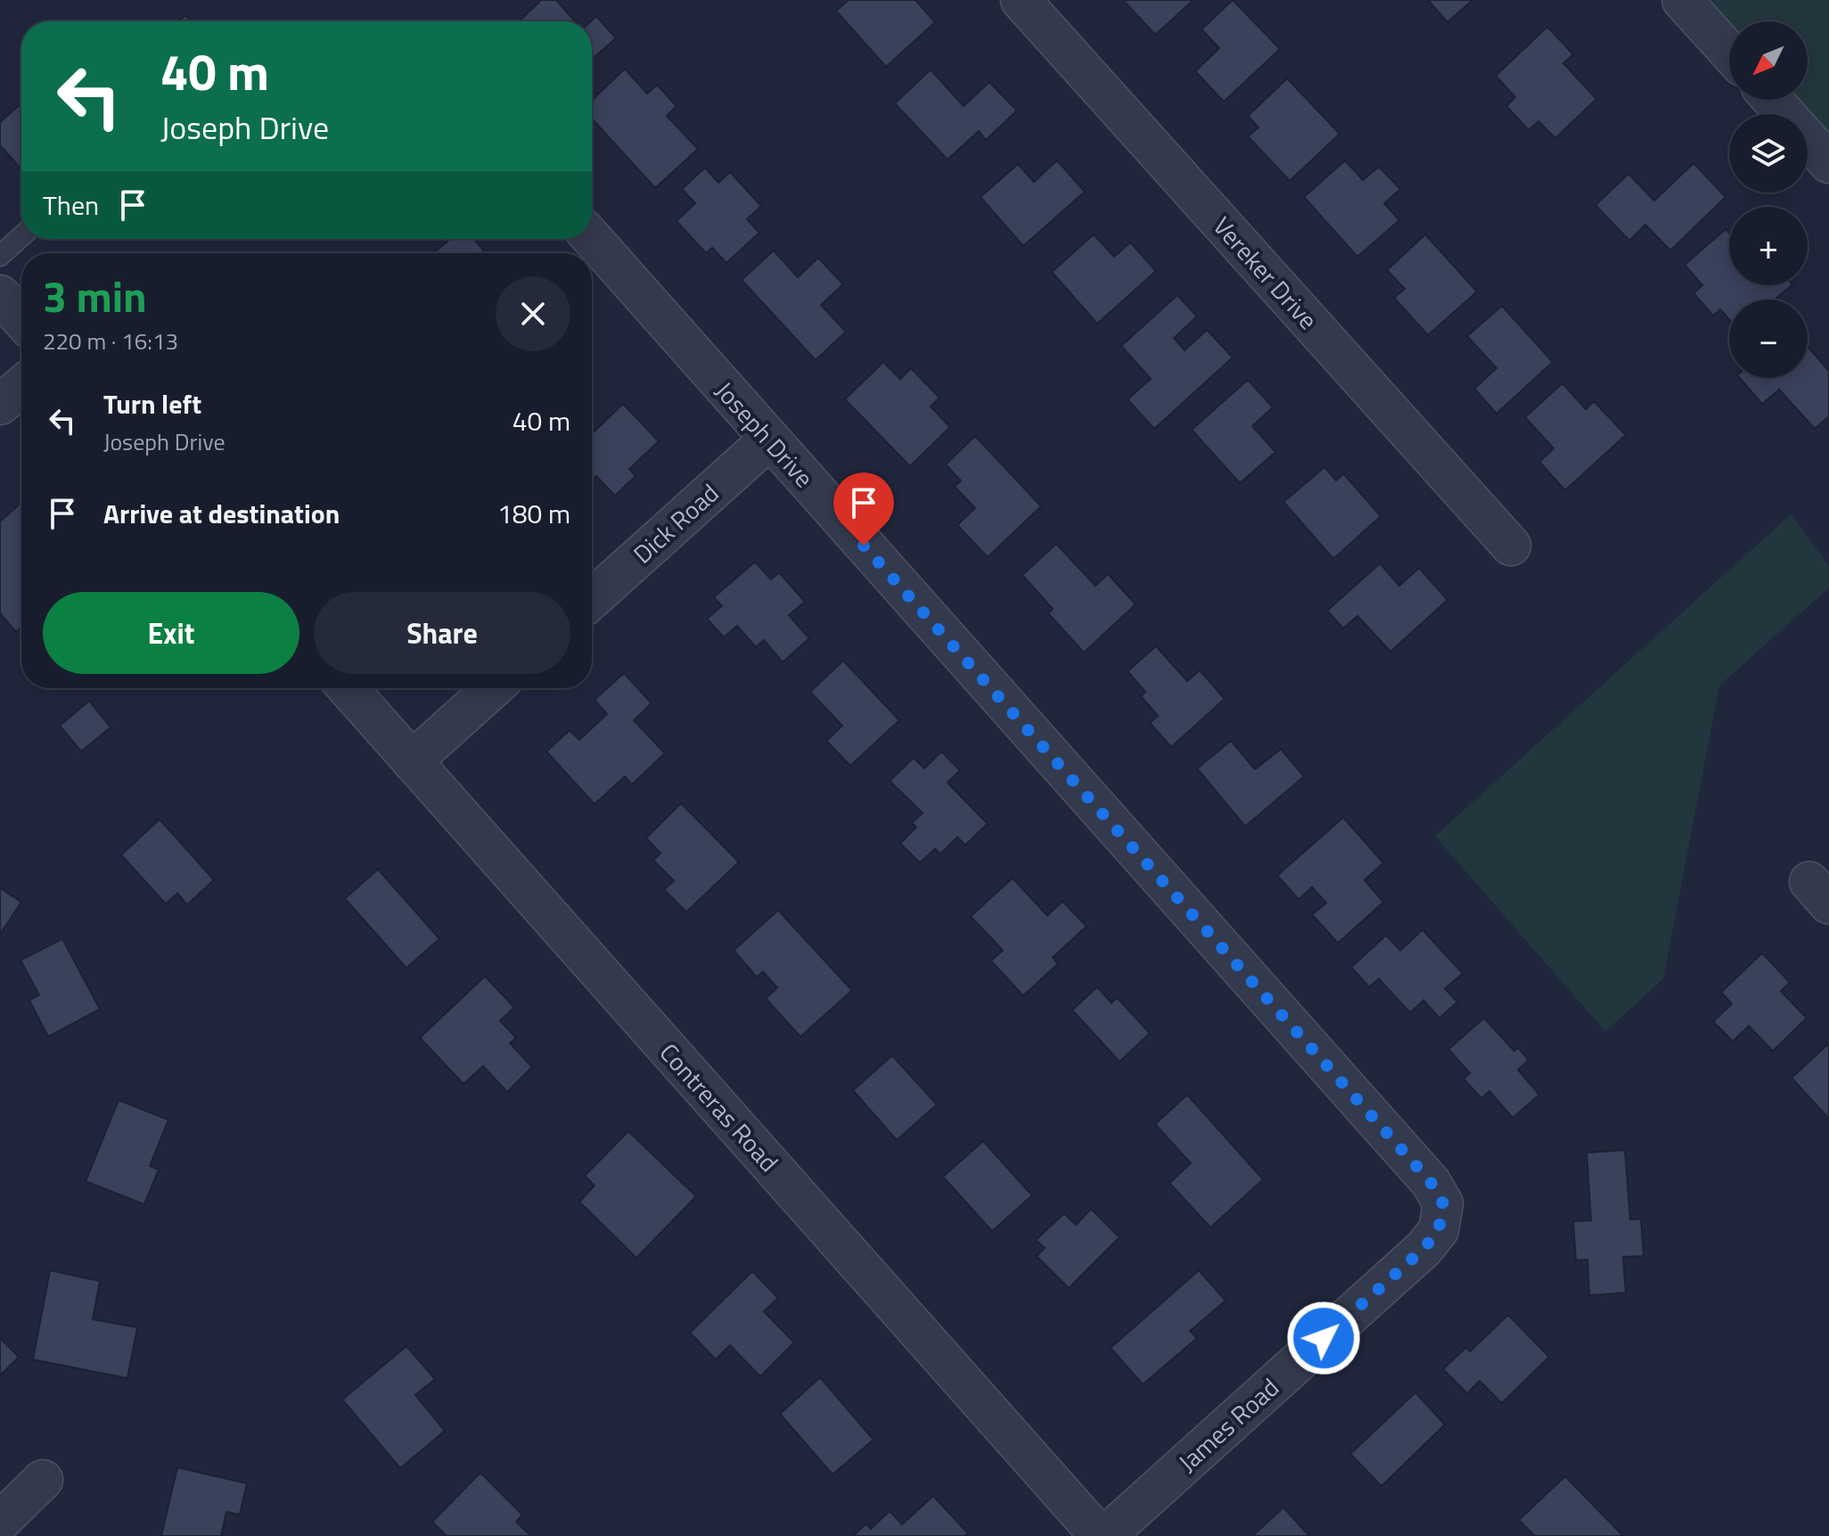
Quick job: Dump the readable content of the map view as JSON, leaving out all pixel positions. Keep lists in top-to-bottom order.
{
  "streets": {
    "street": [
      "Vereker Drive",
      "Joseph Drive",
      "Dick Road",
      "Contreras Road",
      "James Road"
    ]
  },
  "crossings": [
    ["Joseph Drive", "Dick Road"],
    ["Joseph Drive", "James Road"],
    ["Contreras Road", "James Road"]
  ],
  "north": "bottom left",
  "page": {
    "map_buttons": ["+", "−"],
    "turn": ["40 m", "Joseph Drive"],
    "then": "Then",
    "heading": ["3 min", "220 m · 16:13"],
    "list": [
      {
        "name": "Turn left",
        "note": "Joseph Drive",
        "value": "40 m"
      },
      {
        "name": "Arrive at destination",
        "value": "180 m"
      }
    ],
    "buttons": ["Exit", "Share"]
  }
}
